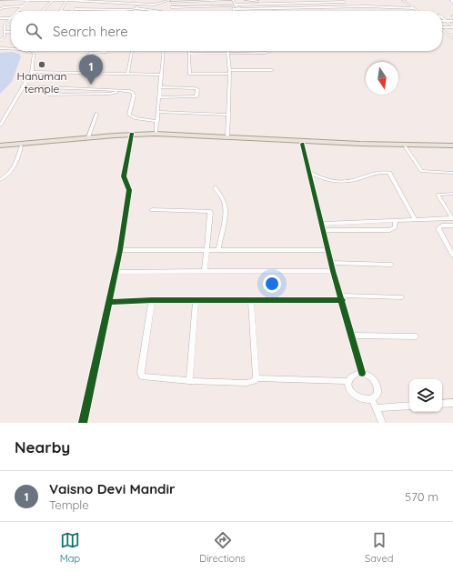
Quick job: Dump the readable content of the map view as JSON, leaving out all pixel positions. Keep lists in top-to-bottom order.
{
  "places": ["Hanuman temple"],
  "north": "bottom",
  "page": {
    "search": "Search here",
    "pins": "1",
    "heading": "Nearby",
    "list": [
      {
        "mark": "1",
        "name": "Vaisno Devi Mandir",
        "note": "Temple",
        "value": "570 m"
      }
    ],
    "nav": ["Map", "Directions", "Saved"]
  }
}
